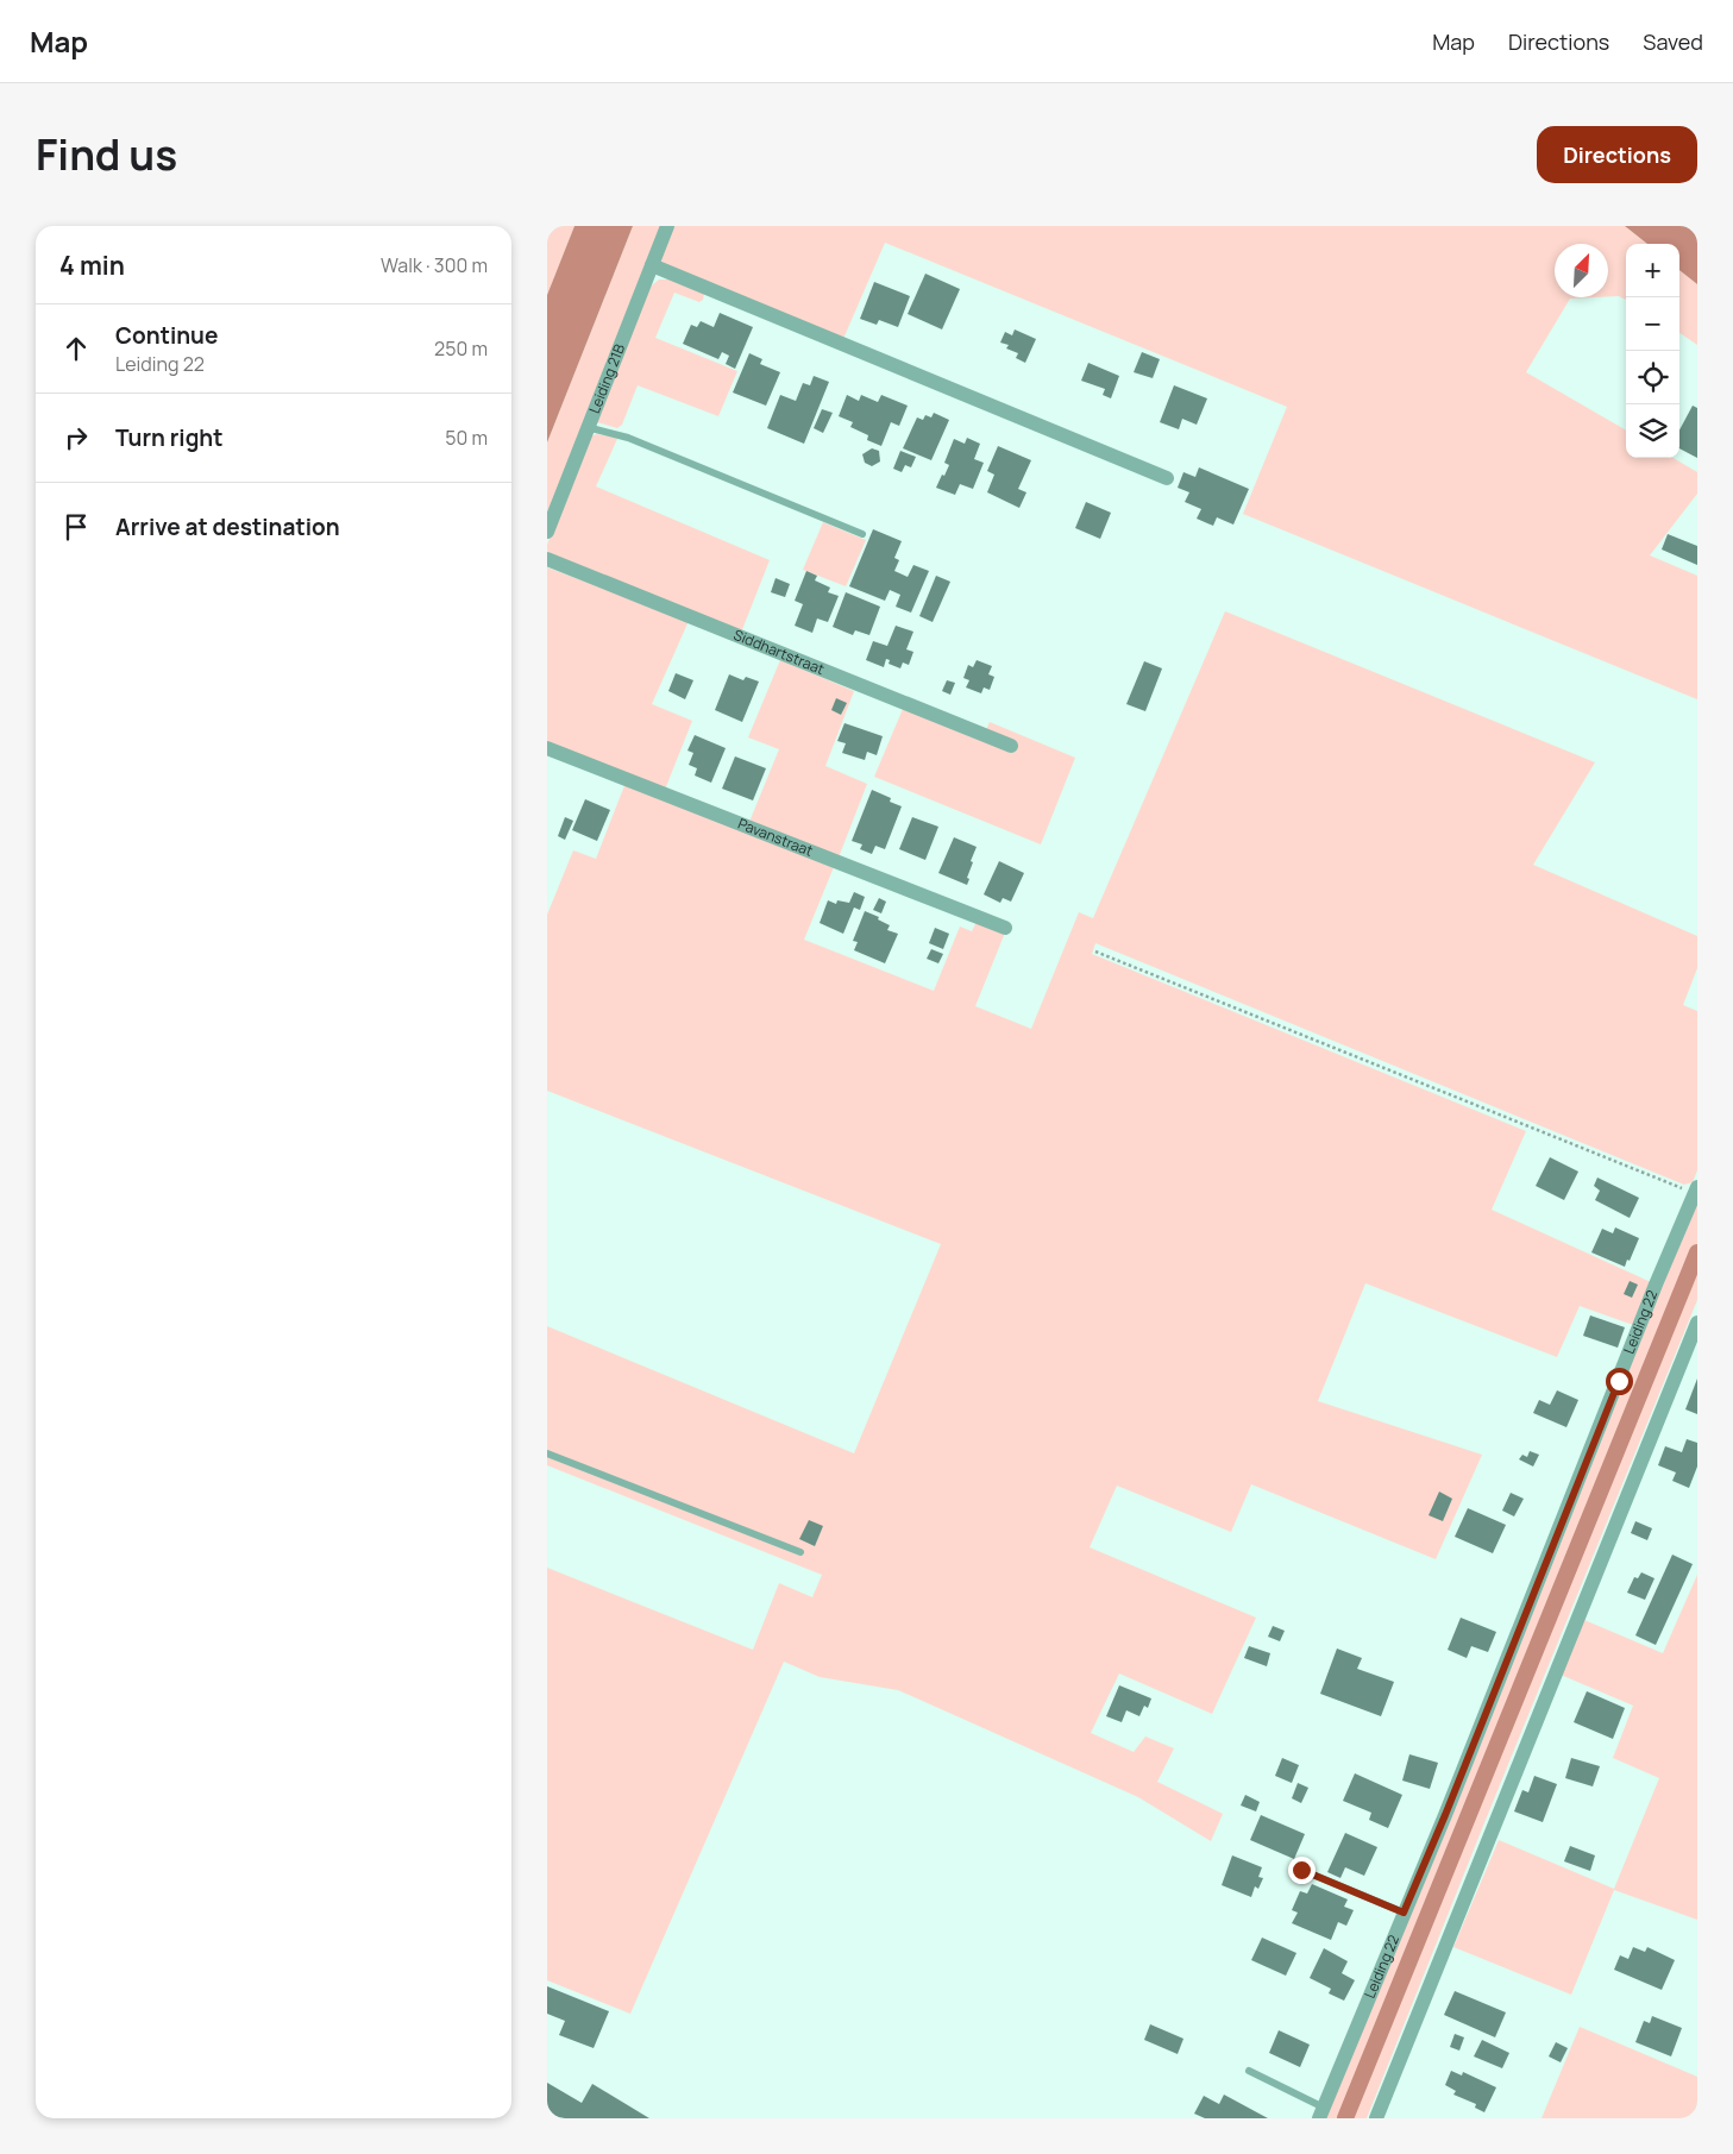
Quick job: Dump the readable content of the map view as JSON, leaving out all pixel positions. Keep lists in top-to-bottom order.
{
  "streets": {
    "street": [
      "Leiding 21B",
      "Siddhartstraat",
      "Pavanstraat",
      "Leiding 22"
    ]
  },
  "north": "top right",
  "page": {
    "header": "Map",
    "nav": ["Map", "Directions", "Saved"],
    "title": "Find us",
    "buttons": "Directions",
    "heading": ["4 min", "Walk · 300 m"],
    "map_buttons": ["+", "−"],
    "list": [
      ["Continue", "Leiding 22", "250 m"],
      ["Turn right", "50 m"],
      "Arrive at destination"
    ]
  }
}
